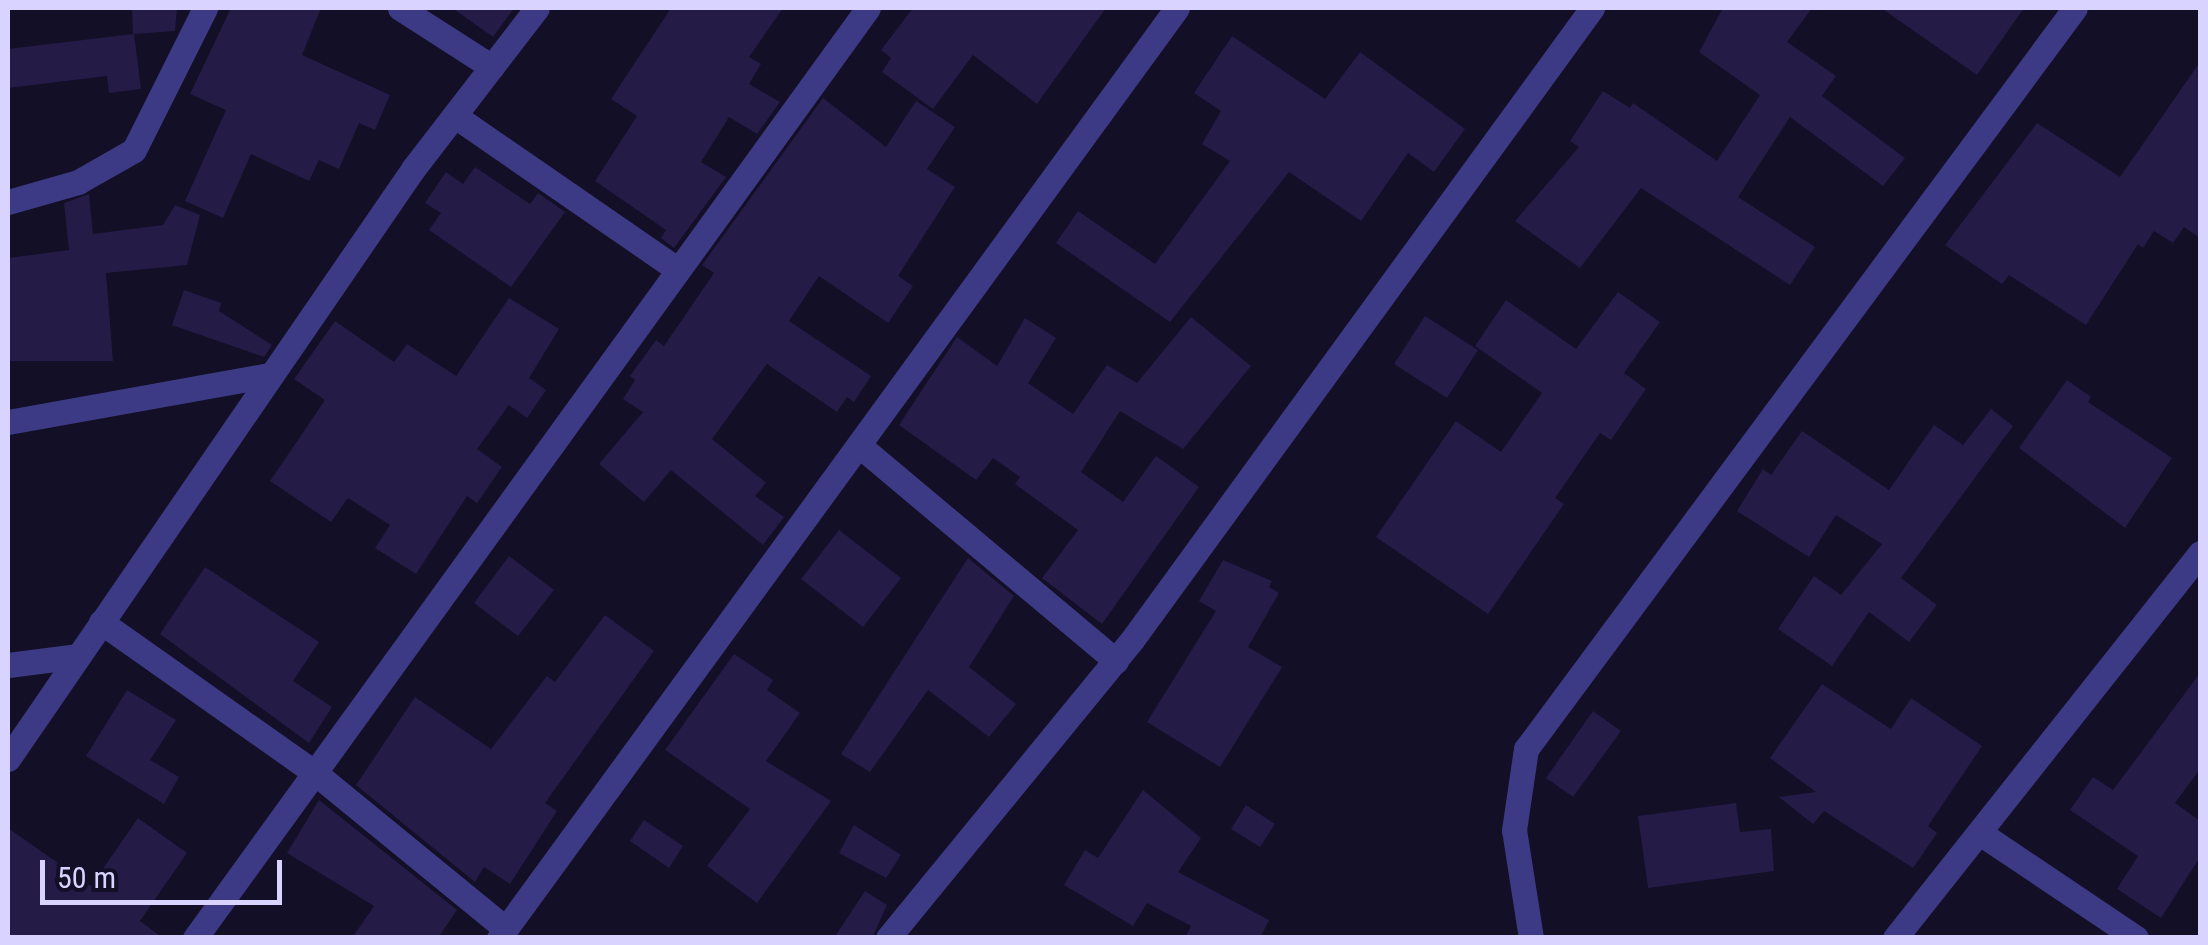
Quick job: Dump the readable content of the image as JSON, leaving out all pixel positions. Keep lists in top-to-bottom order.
{
  "scale_bar": "50 m"
}
